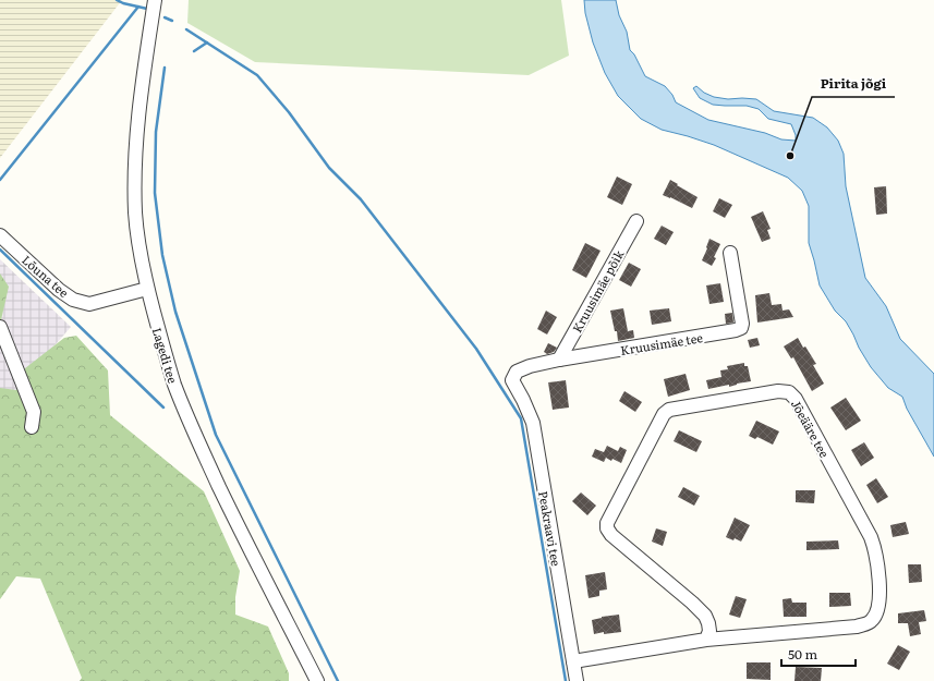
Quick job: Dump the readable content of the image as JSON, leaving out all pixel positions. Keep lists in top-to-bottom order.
{
  "streets": {
    "street": [
      "Lõuna tee",
      "Kruusimäe põik",
      "Kruusimäe tee",
      "Lagedi tee",
      "Jõeääre tee",
      "Peakraavi tee"
    ]
  },
  "crossings": [
    ["Lõuna tee", "Lagedi tee"],
    ["Kruusimäe põik", "Kruusimäe tee"],
    ["Kruusimäe tee", "Peakraavi tee"],
    ["Jõeääre tee", "Peakraavi tee"]
  ],
  "places": ["Pirita jõgi"],
  "scale_bar": "50 m"
}
